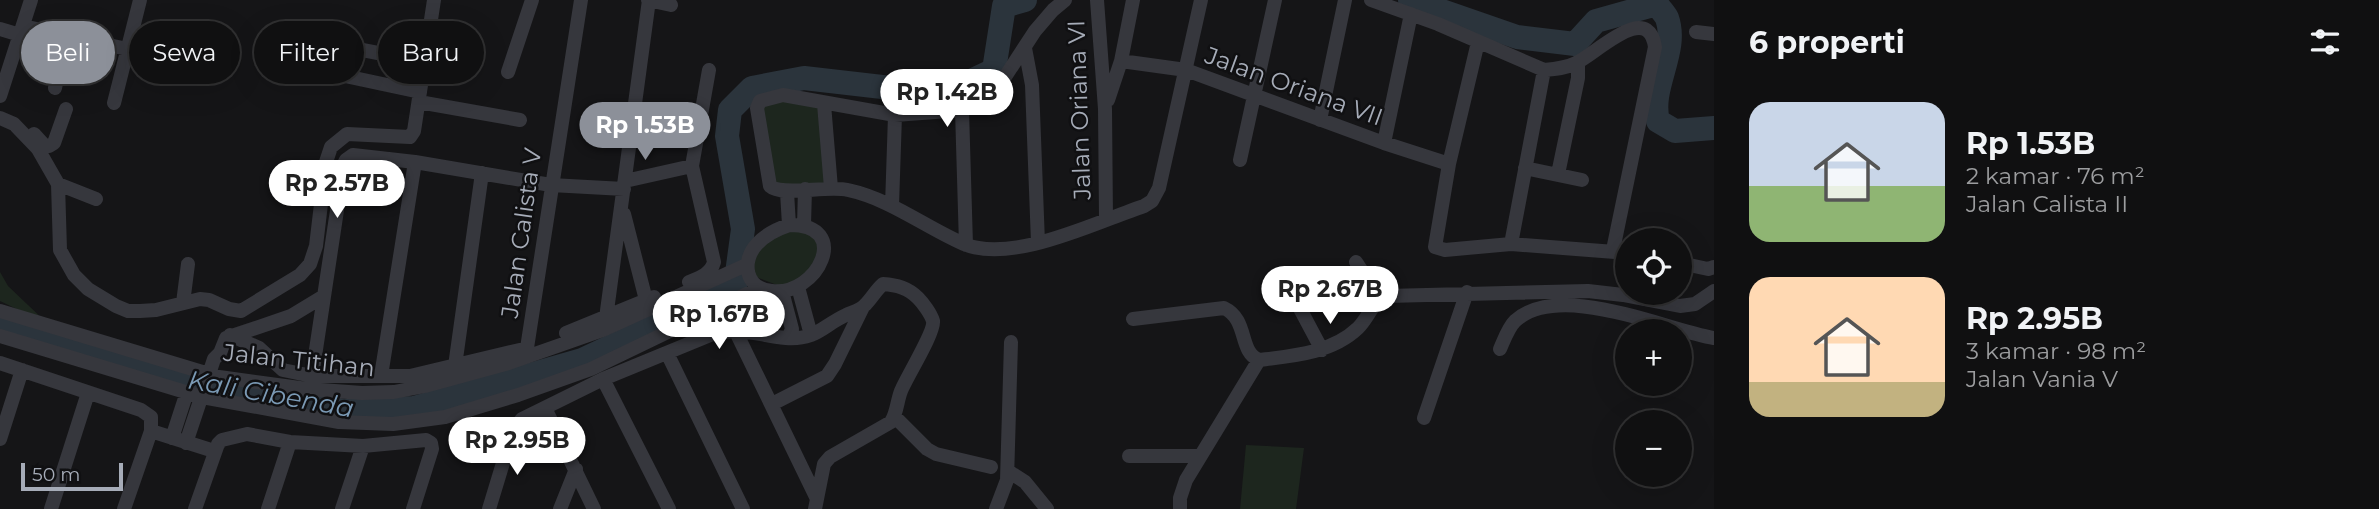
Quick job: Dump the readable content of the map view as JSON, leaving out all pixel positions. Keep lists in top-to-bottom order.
{
  "streets": {
    "street": [
      "Jalan Oriana VII",
      "Jalan Oriana VI",
      "Jalan Calista V",
      "Jalan Titihan"
    ]
  },
  "water": ["Kali Cibenda"],
  "scale_bar": "50 m",
  "page": {
    "heading": "6 properti",
    "chip": [
      "Beli",
      "Sewa",
      "Filter",
      "Baru"
    ],
    "price": [
      "Rp 1.42B",
      "Rp 1.53B",
      "Rp 2.57B",
      "Rp 2.67B",
      "Rp 1.67B",
      "Rp 2.95B"
    ],
    "list": [
      {
        "name": "Rp 1.53B",
        "note": "2 kamar · 76 m² · Jalan Calista II"
      },
      {
        "name": "Rp 2.95B",
        "note": "3 kamar · 98 m² · Jalan Vania V"
      }
    ],
    "map_buttons": ["+", "−"],
    "scale": "50 m"
  }
}
